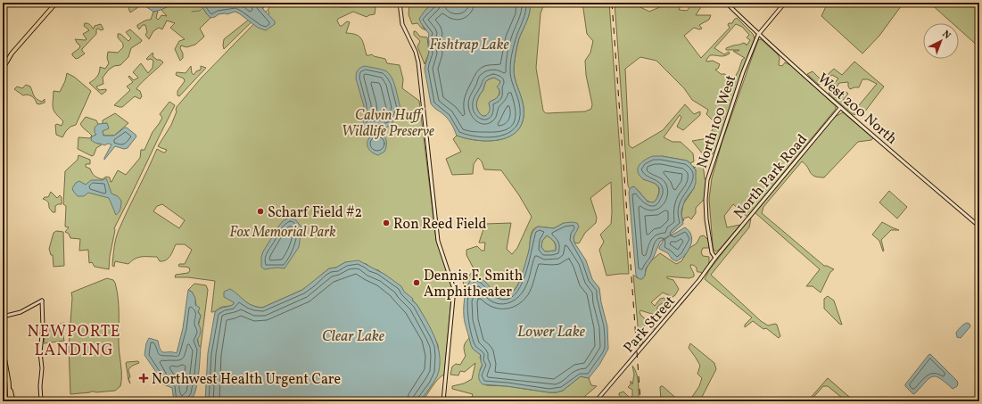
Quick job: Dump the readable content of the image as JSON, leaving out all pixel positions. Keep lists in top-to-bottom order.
{
  "streets": {
    "street": [
      "West 200 North",
      "North 100 West",
      "North Park Road",
      "Park Street"
    ]
  },
  "crossings": [
    ["West 200 North", "North 100 West"],
    ["West 200 North", "North Park Road"],
    ["North 100 West", "North Park Road"],
    ["North 100 West", "Park Street"],
    ["North Park Road", "Park Street"]
  ],
  "districts": ["NEWPORTE LANDING"],
  "water": ["Fishtrap Lake", "Lower Lake", "Clear Lake"],
  "parks": ["Calvin Huff Wildlife Preserve", "Fox Memorial Park"],
  "places": {
    "other": ["Scharf Field #2", "Ron Reed Field", "Dennis F. Smith Amphitheater"],
    "health": ["Northwest Health Urgent Care"]
  },
  "north": "top right"
}
